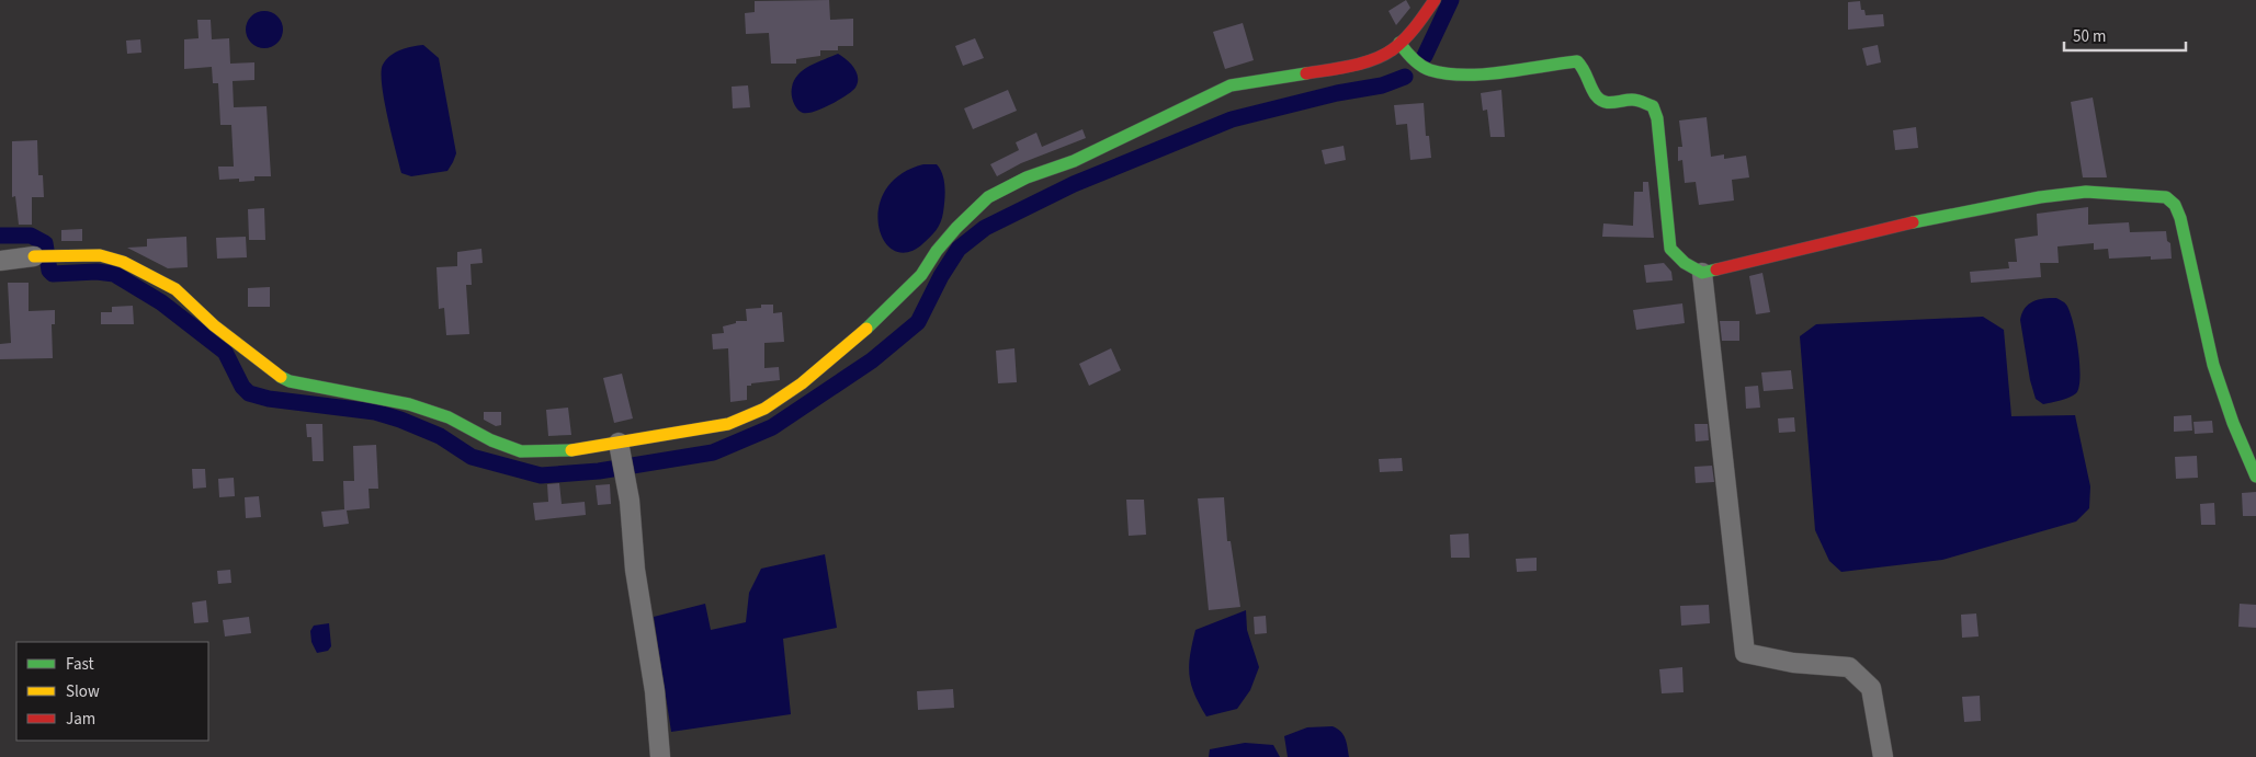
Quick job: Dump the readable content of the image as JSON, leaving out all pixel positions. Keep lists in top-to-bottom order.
{
  "legend": ["Fast", "Slow", "Jam"],
  "scale_bar": "50 m"
}
